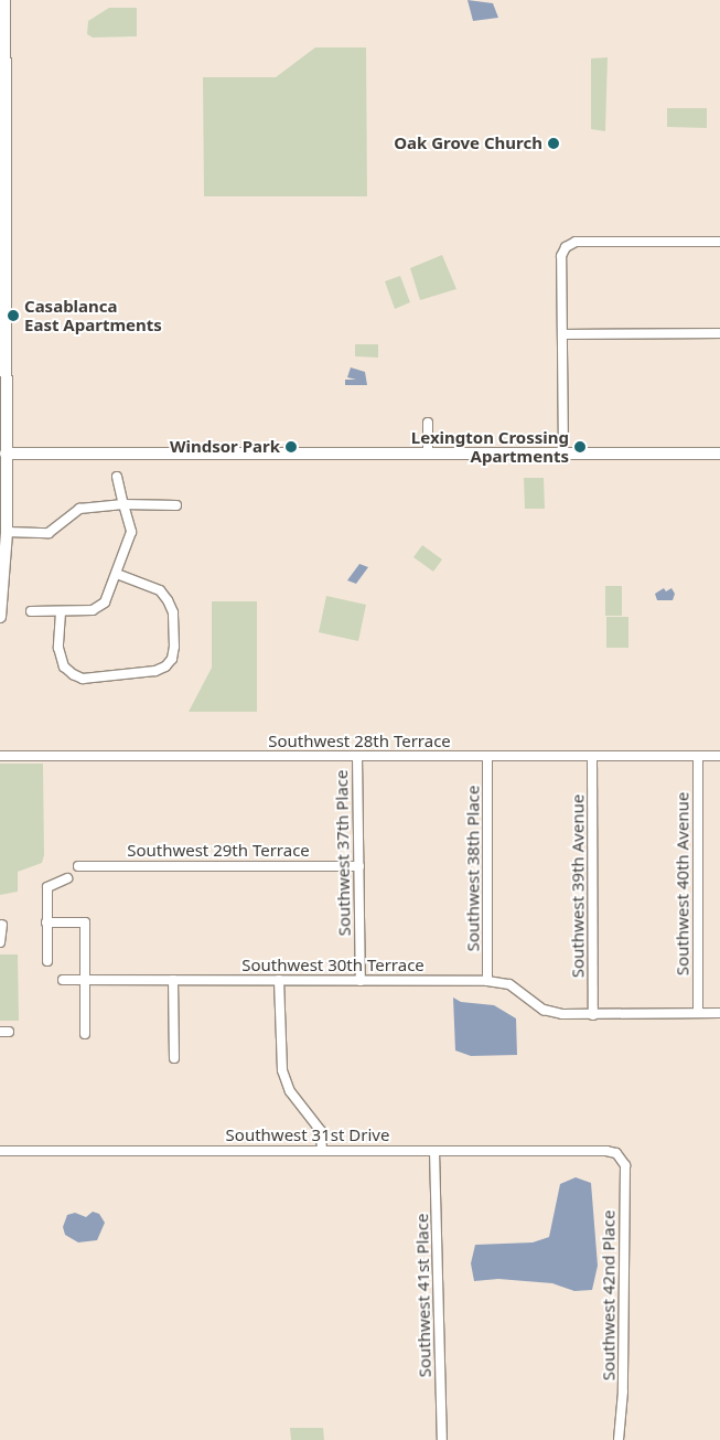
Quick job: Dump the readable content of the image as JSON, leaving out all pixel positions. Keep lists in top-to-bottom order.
{
  "streets": {
    "street": [
      "Southwest 28th Terrace",
      "Southwest 29th Terrace",
      "Southwest 37th Place",
      "Southwest 38th Place",
      "Southwest 40th Avenue",
      "Southwest 39th Avenue",
      "Southwest 30th Terrace",
      "Southwest 31st Drive",
      "Southwest 41st Place",
      "Southwest 42nd Place"
    ]
  },
  "crossings": [
    ["Southwest 28th Terrace", "Southwest 37th Place"],
    ["Southwest 28th Terrace", "Southwest 38th Place"],
    ["Southwest 28th Terrace", "Southwest 40th Avenue"],
    ["Southwest 28th Terrace", "Southwest 39th Avenue"],
    ["Southwest 29th Terrace", "Southwest 37th Place"],
    ["Southwest 37th Place", "Southwest 30th Terrace"],
    ["Southwest 38th Place", "Southwest 30th Terrace"],
    ["Southwest 40th Avenue", "Southwest 30th Terrace"],
    ["Southwest 39th Avenue", "Southwest 30th Terrace"],
    ["Southwest 31st Drive", "Southwest 41st Place"],
    ["Southwest 31st Drive", "Southwest 42nd Place"]
  ],
  "places": [
    "Oak Grove Church",
    "Casablanca East Apartments",
    "Windsor Park",
    "Lexington Crossing Apartments"
  ]
}
